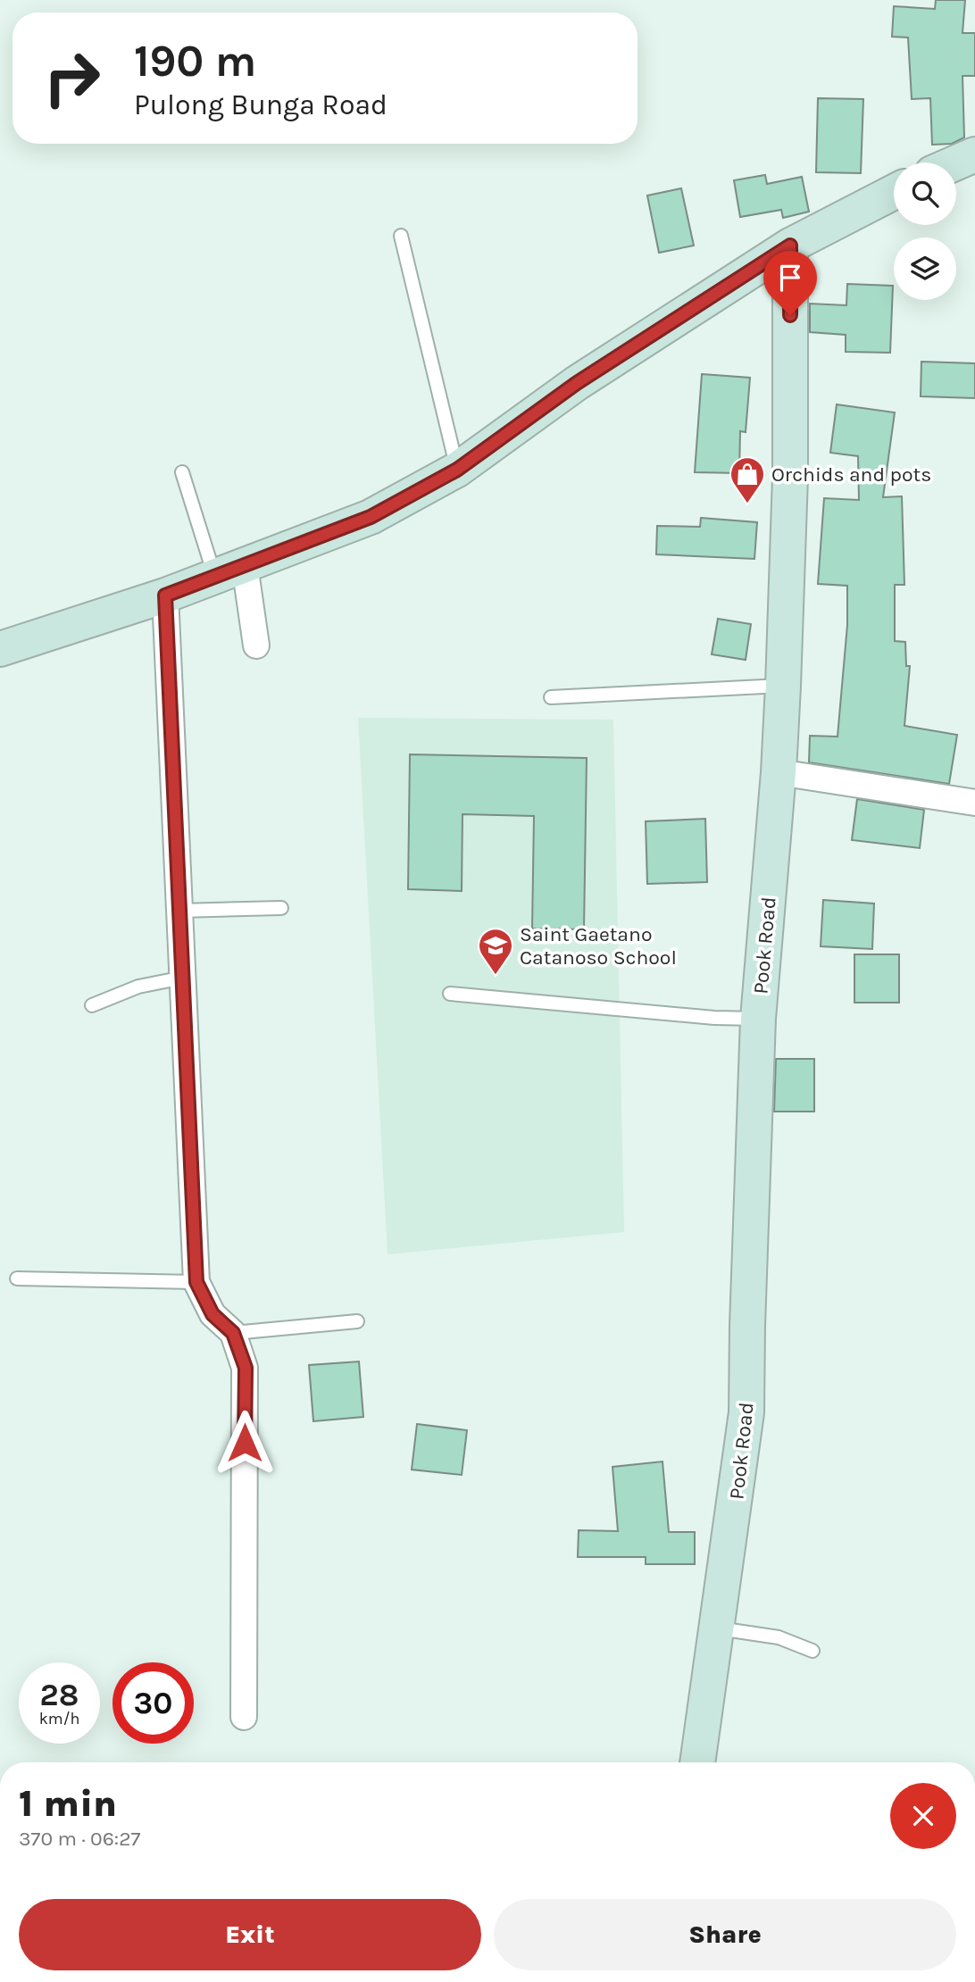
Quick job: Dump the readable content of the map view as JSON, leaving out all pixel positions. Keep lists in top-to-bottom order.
{
  "streets": {
    "main road": ["Pook Road"]
  },
  "places": {
    "shop": ["Orchids and pots"],
    "school or university": ["Saint Gaetano Catanoso School"]
  },
  "page": {
    "turn": ["190 m", "Pulong Bunga Road"],
    "speed": "28 km/h",
    "limit": "30",
    "heading": ["1 min", "370 m · 06:27"],
    "buttons": ["Exit", "Share"]
  }
}
